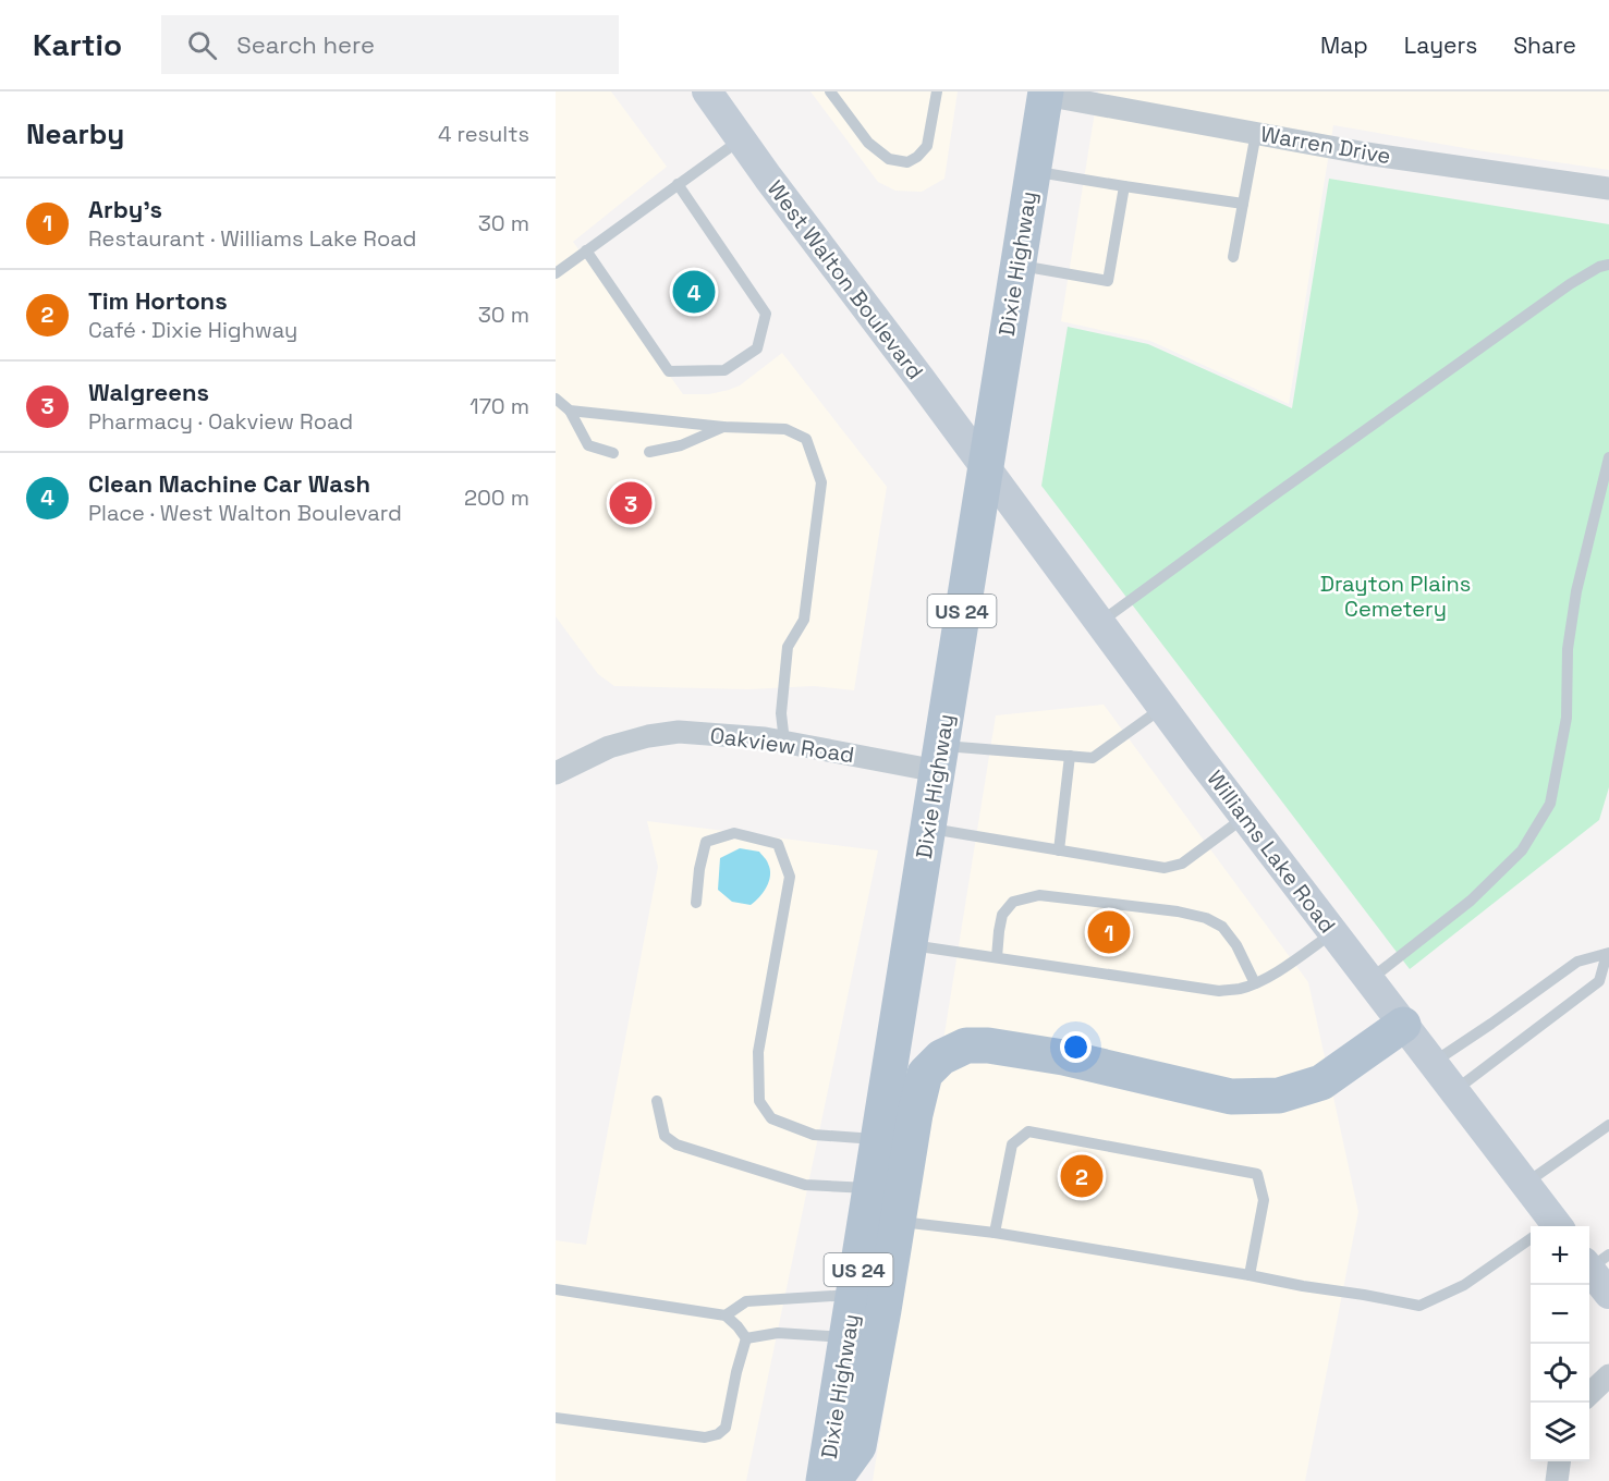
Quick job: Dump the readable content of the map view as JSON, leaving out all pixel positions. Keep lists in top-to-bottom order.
{
  "streets": {
    "main road": [
      "Dixie Highway",
      "West Walton Boulevard",
      "US 24",
      "Williams Lake Road"
    ],
    "street": ["Warren Drive", "Oakview Road"]
  },
  "crossings": [
    ["Warren Drive", "Dixie Highway"],
    ["Dixie Highway", "West Walton Boulevard"],
    ["Dixie Highway", "Oakview Road"],
    ["Dixie Highway", "Williams Lake Road"],
    ["West Walton Boulevard", "Williams Lake Road"]
  ],
  "parks": ["Drayton Plains Cemetery"],
  "page": {
    "header": "Kartio",
    "search": "Search here",
    "nav": ["Map", "Layers", "Share"],
    "heading": ["Nearby", "4 results"],
    "list": [
      {
        "mark": "1",
        "name": "Arby's",
        "note": "Restaurant · Williams Lake Road",
        "value": "30 m"
      },
      {
        "mark": "2",
        "name": "Tim Hortons",
        "note": "Café · Dixie Highway",
        "value": "30 m"
      },
      {
        "mark": "3",
        "name": "Walgreens",
        "note": "Pharmacy · Oakview Road",
        "value": "170 m"
      },
      {
        "mark": "4",
        "name": "Clean Machine Car Wash",
        "note": "Place · West Walton Boulevard",
        "value": "200 m"
      }
    ],
    "pins": [
      "4",
      "3",
      "1",
      "2"
    ],
    "map_buttons": ["+", "−"]
  }
}
